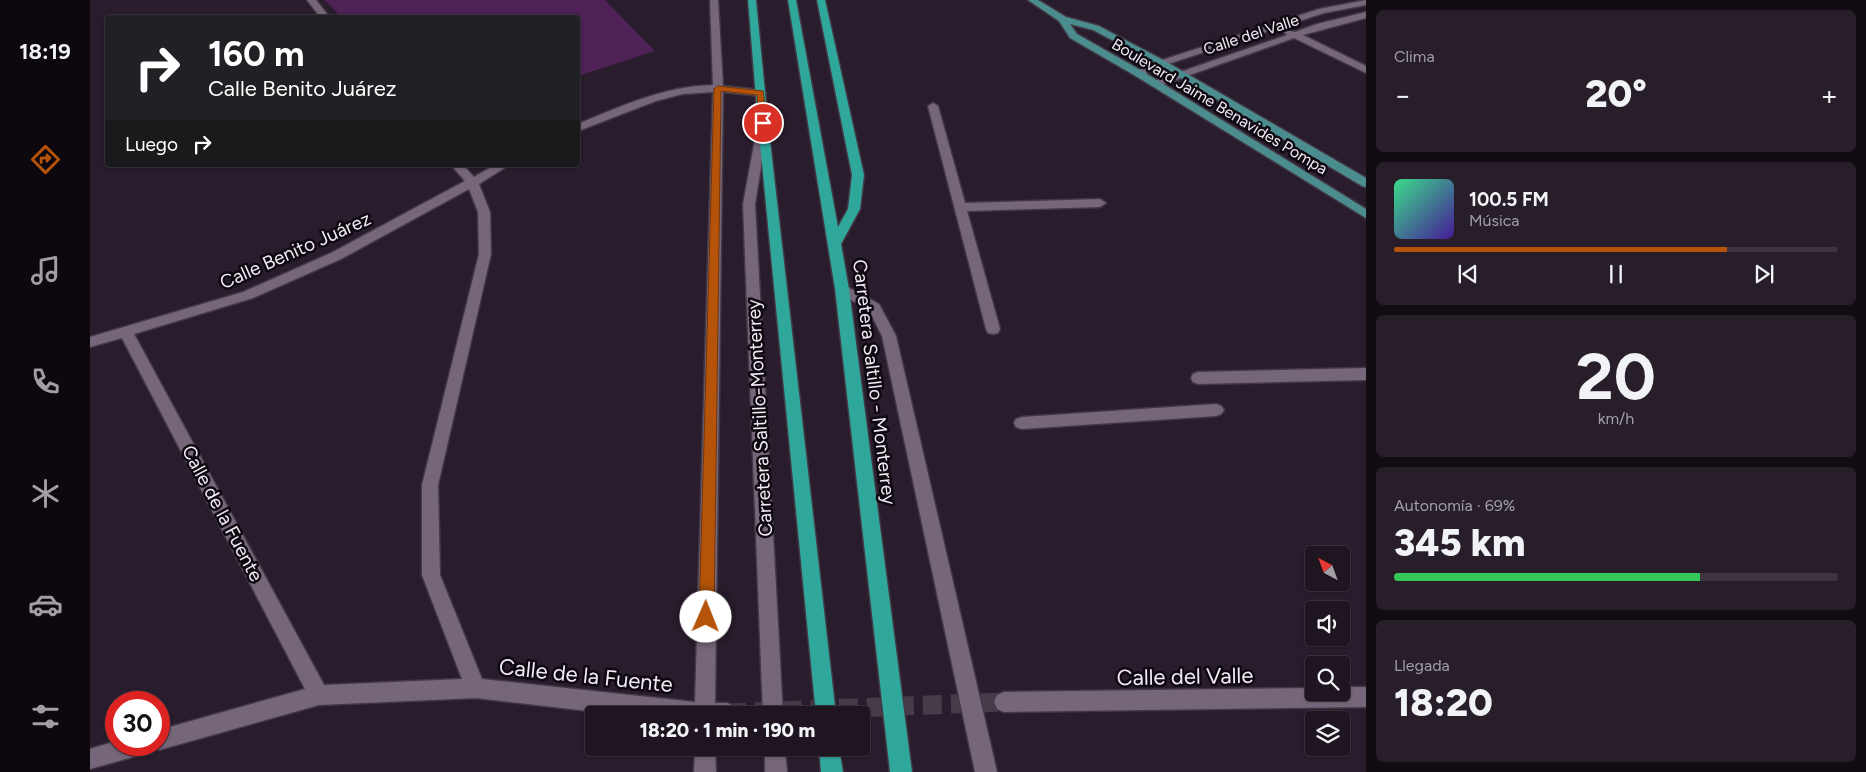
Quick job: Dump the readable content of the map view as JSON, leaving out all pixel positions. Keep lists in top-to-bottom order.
{
  "streets": {
    "highway": ["Carretera Saltillo - Monterrey"],
    "main road": ["Boulevard Jaime Benavides Pompa"],
    "street": [
      "Calle del Valle",
      "Calle Benito Juárez",
      "Carretera Saltillo-Monterrey",
      "Calle de la Fuente"
    ]
  },
  "crossings": [
    ["Calle del Valle", "Boulevard Jaime Benavides Pompa"],
    ["Calle Benito Juárez", "Calle de la Fuente"]
  ],
  "north": "top left",
  "page": {
    "tabs": "18:19",
    "tile": [
      "Clima",
      ["20", "km/h"],
      ["Autonomía · 69%", "345 km"],
      ["Llegada", "18:20"]
    ],
    "turn": ["160 m", "Calle Benito Juárez"],
    "heat": ["−", "20°", "+"],
    "then": "Luego",
    "song": ["100.5 FM", "Música"],
    "limit": "30",
    "trip": "18:20 · 1 min · 190 m"
  }
}
